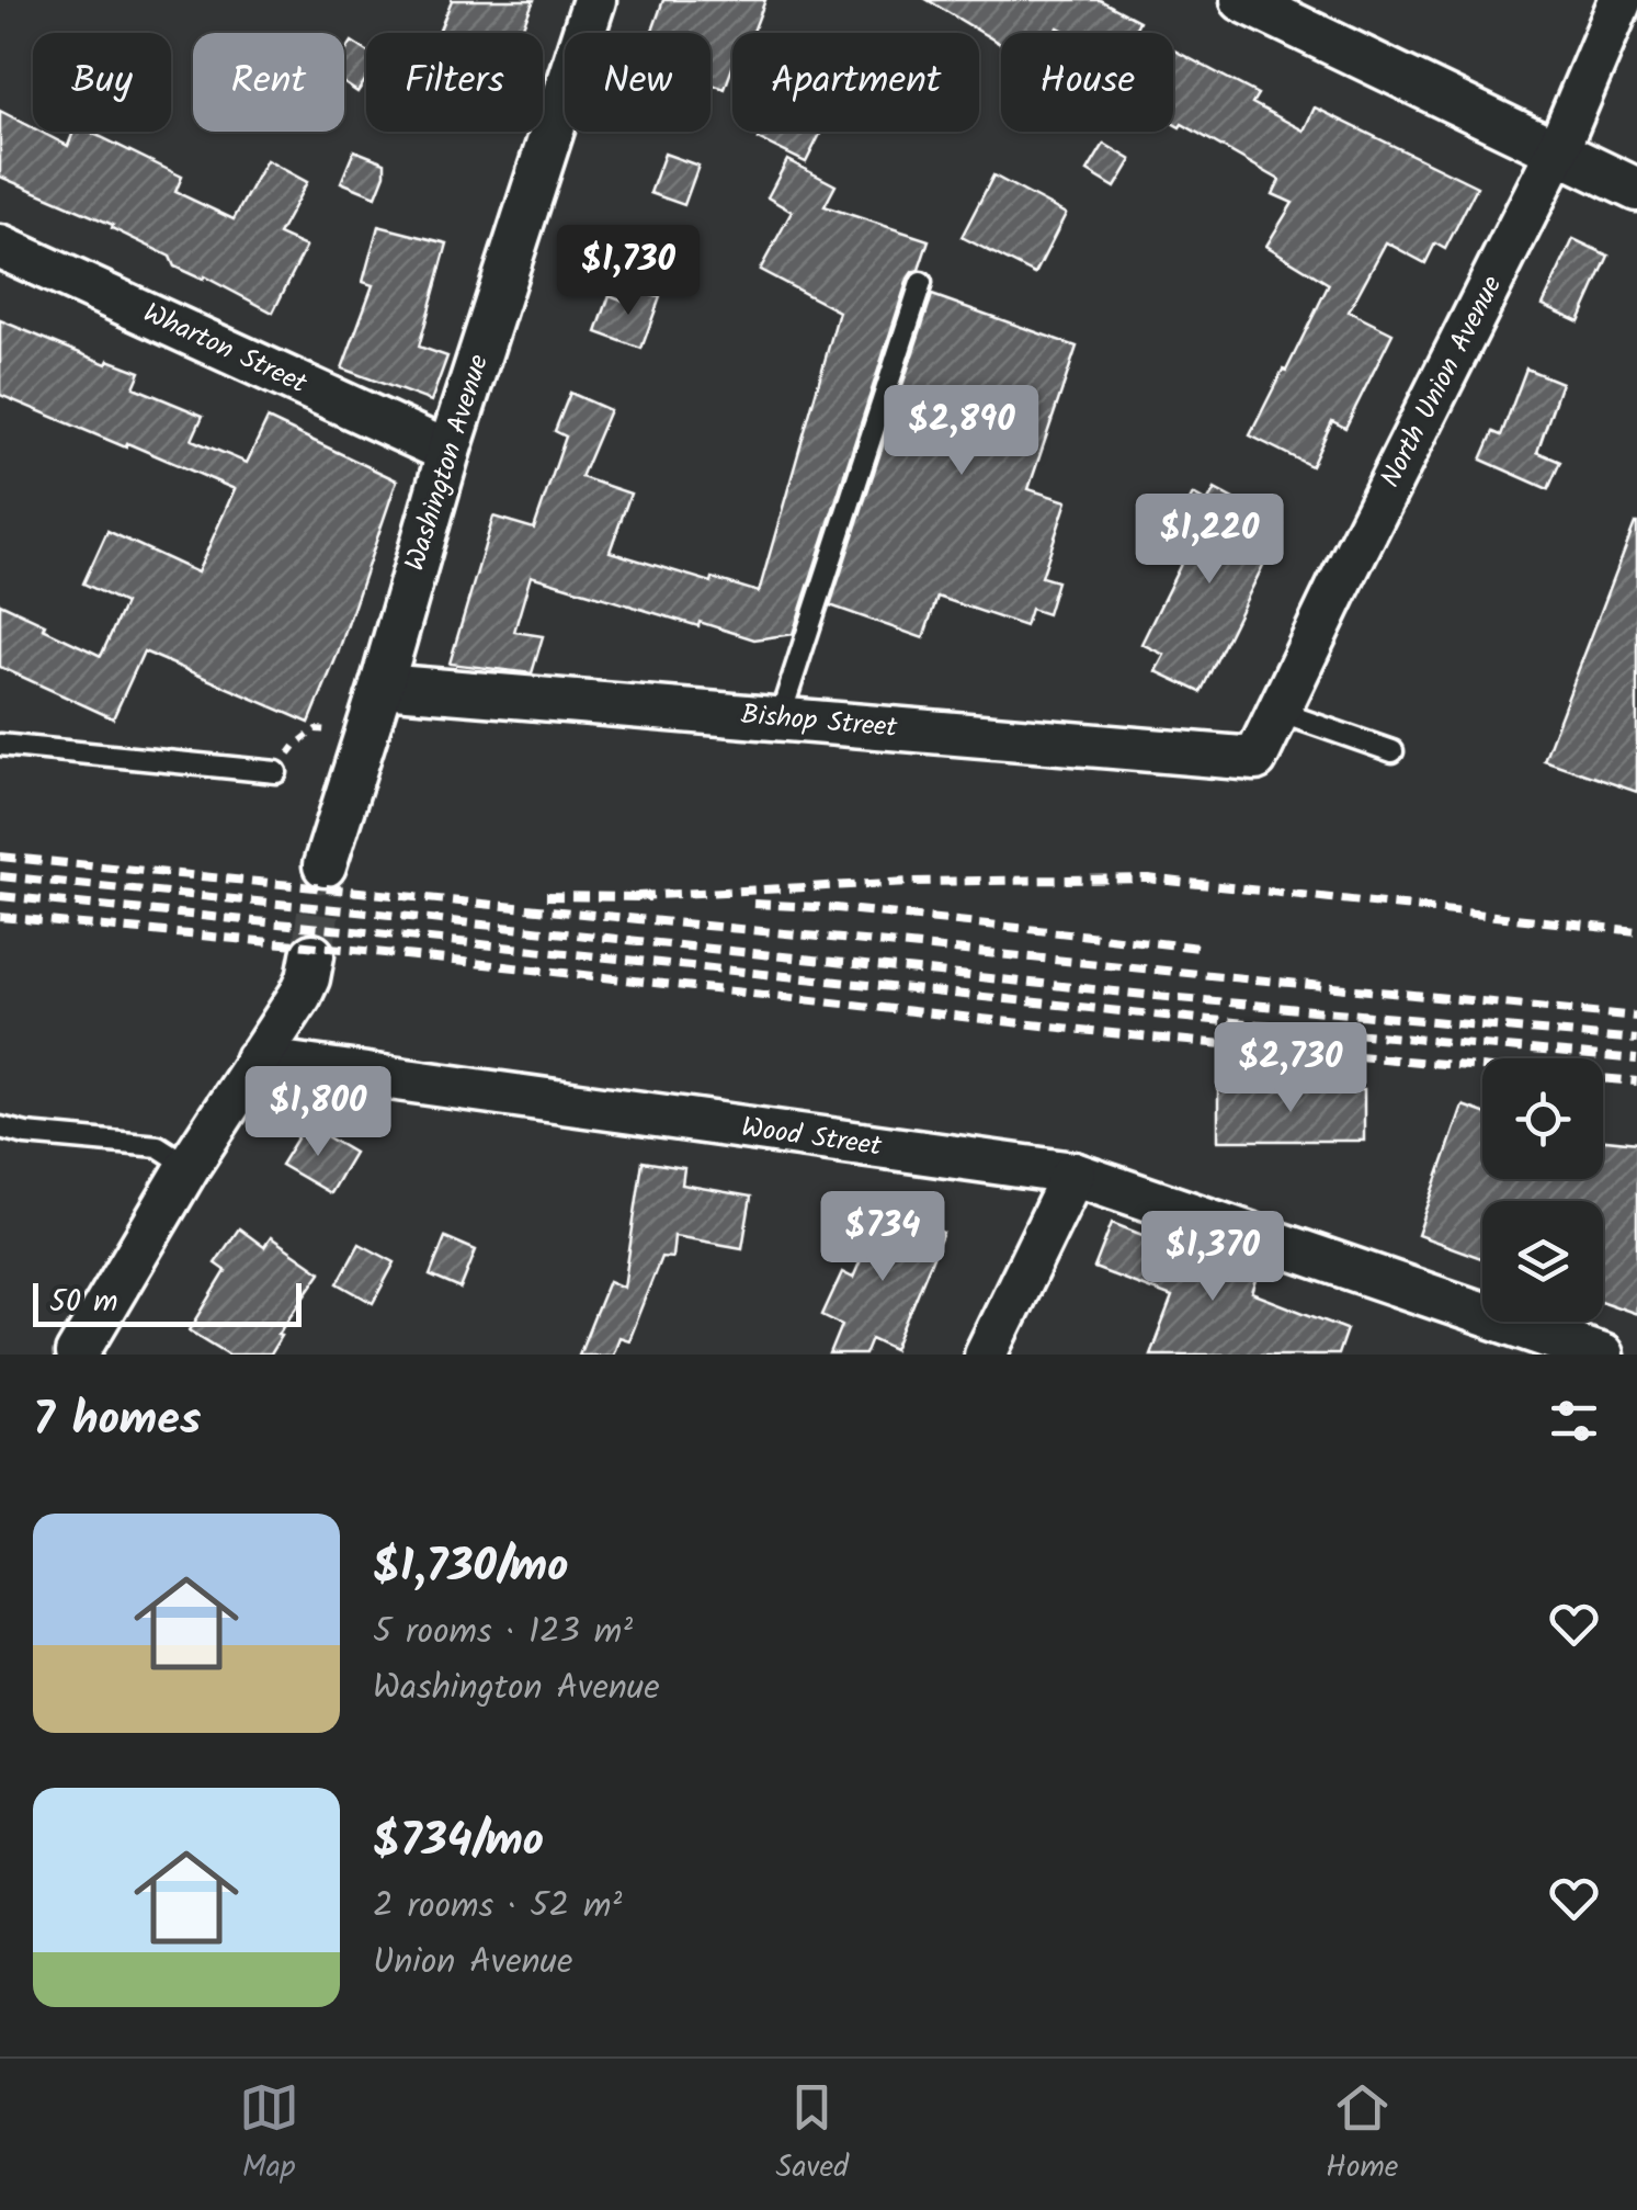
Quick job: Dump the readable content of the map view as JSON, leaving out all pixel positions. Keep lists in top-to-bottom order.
{
  "streets": {
    "street": [
      "Wharton Street",
      "North Union Avenue",
      "Washington Avenue",
      "Bishop Street",
      "Wood Street"
    ]
  },
  "crossings": [
    ["Wharton Street", "Washington Avenue"],
    ["North Union Avenue", "Bishop Street"],
    ["Washington Avenue", "Bishop Street"]
  ],
  "scale_bar": "50 m",
  "page": {
    "chip": [
      "Buy",
      "Rent",
      "Filters",
      "New",
      "Apartment",
      "House"
    ],
    "price": [
      "$1,730",
      "$2,890",
      "$1,220",
      "$2,730",
      "$1,800",
      "$734",
      "$1,370"
    ],
    "scale": "50 m",
    "heading": "7 homes",
    "list": [
      {
        "name": "$1,730/mo",
        "note": "5 rooms · 123 m² · Washington Avenue"
      },
      {
        "name": "$734/mo",
        "note": "2 rooms · 52 m² · Union Avenue"
      }
    ],
    "tabs": ["Map", "Saved", "Home"]
  }
}
